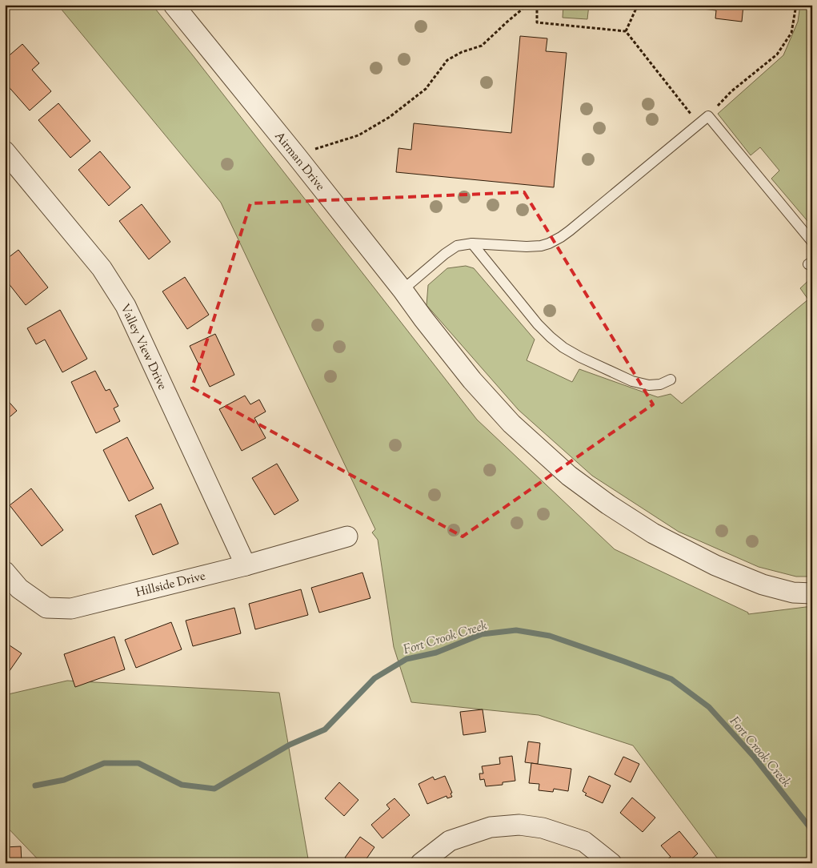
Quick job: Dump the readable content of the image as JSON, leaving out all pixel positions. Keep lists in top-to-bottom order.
{
  "streets": {
    "street": ["Airman Drive", "Valley View Drive", "Hillside Drive"]
  },
  "crossings": [
    ["Valley View Drive", "Hillside Drive"]
  ],
  "water": ["Fort Crook Creek"]
}
